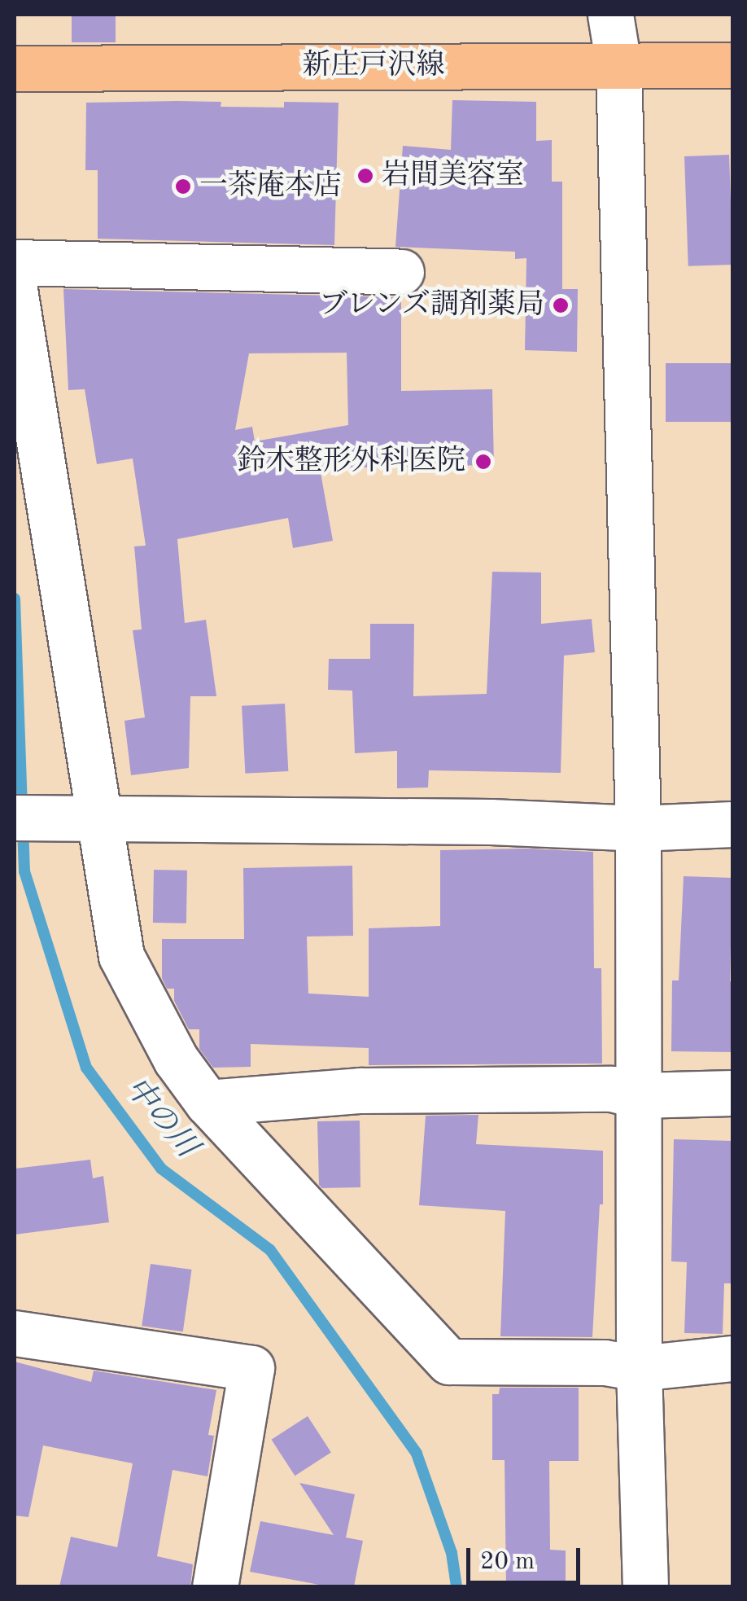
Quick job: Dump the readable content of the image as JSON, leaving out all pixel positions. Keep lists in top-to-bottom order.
{
  "streets": {
    "main road": ["新庄戸沢線"]
  },
  "water": ["中の川"],
  "places": [
    "岩間美容室",
    "一茶庵本店",
    "ブレンズ調剤薬局",
    "鈴木整形外科医院"
  ],
  "scale_bar": "20 m"
}
